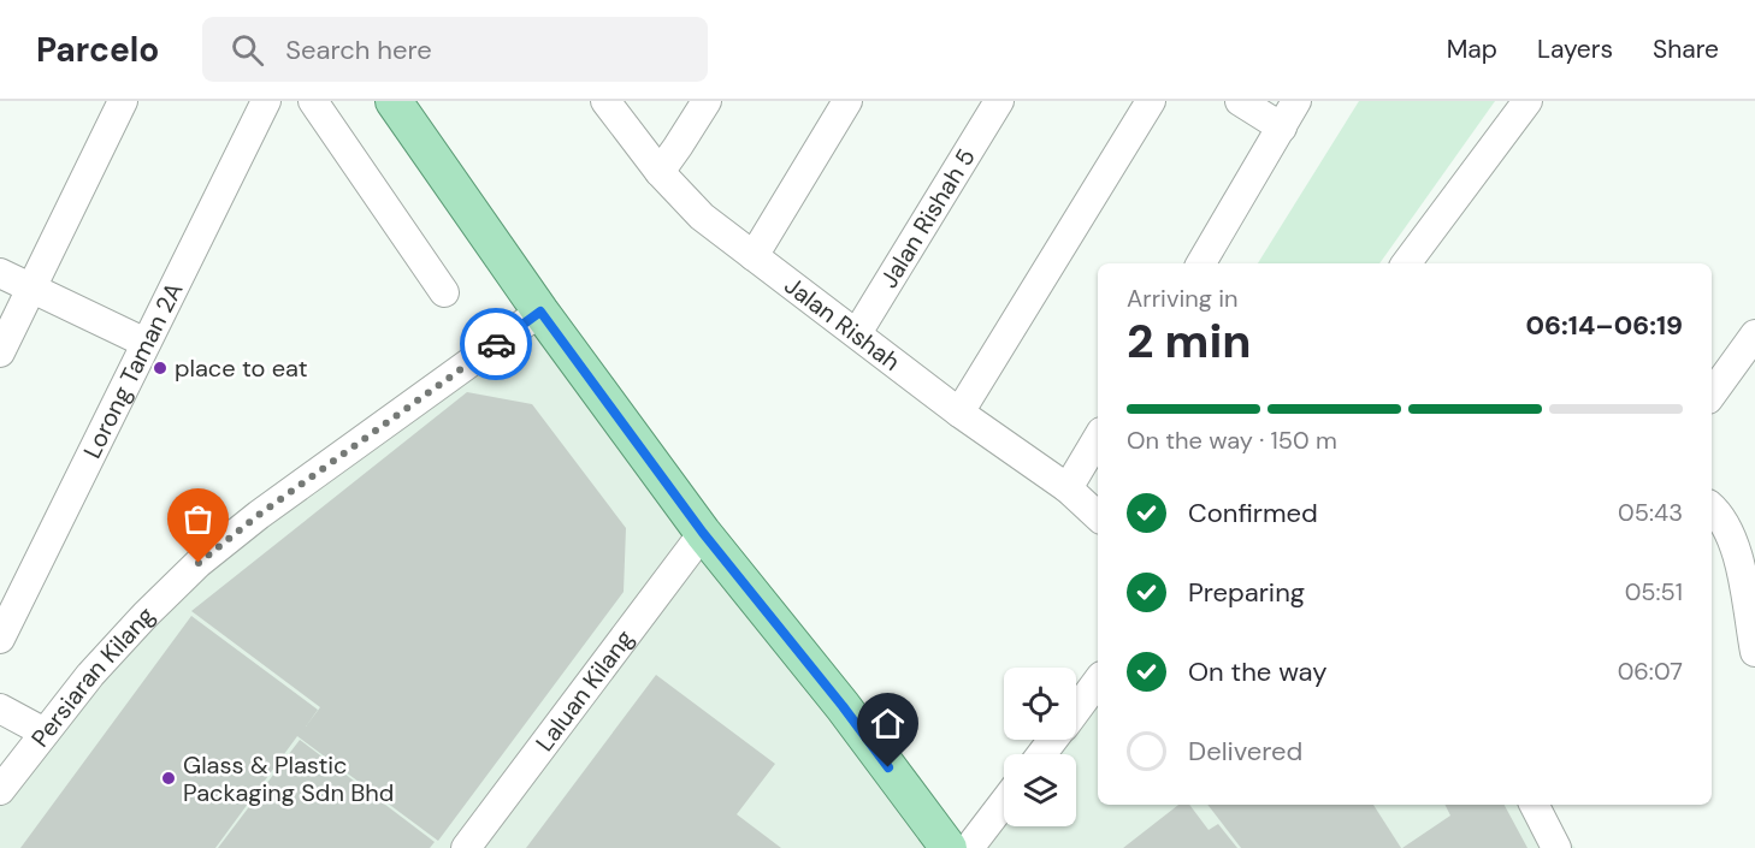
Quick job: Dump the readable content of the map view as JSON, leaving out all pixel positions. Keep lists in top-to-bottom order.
{
  "streets": {
    "street": [
      "Jalan Rishah 5",
      "Jalan Rishah",
      "Lorong Taman 2A",
      "Persiaran Kilang",
      "Laluan Kilang"
    ]
  },
  "crossings": [
    ["Jalan Rishah 5", "Jalan Rishah"]
  ],
  "places": ["place to eat", "Glass & Plastic Packaging Sdn Bhd"],
  "page": {
    "header": "Parcelo",
    "search": "Search here",
    "nav": ["Map", "Layers", "Share"],
    "heading": ["2 min", "Arriving in", "06:14–06:19"],
    "bar": "On the way · 150 m",
    "list": [
      ["Confirmed", "05:43"],
      ["Preparing", "05:51"],
      ["On the way", "06:07"],
      "Delivered"
    ]
  }
}
